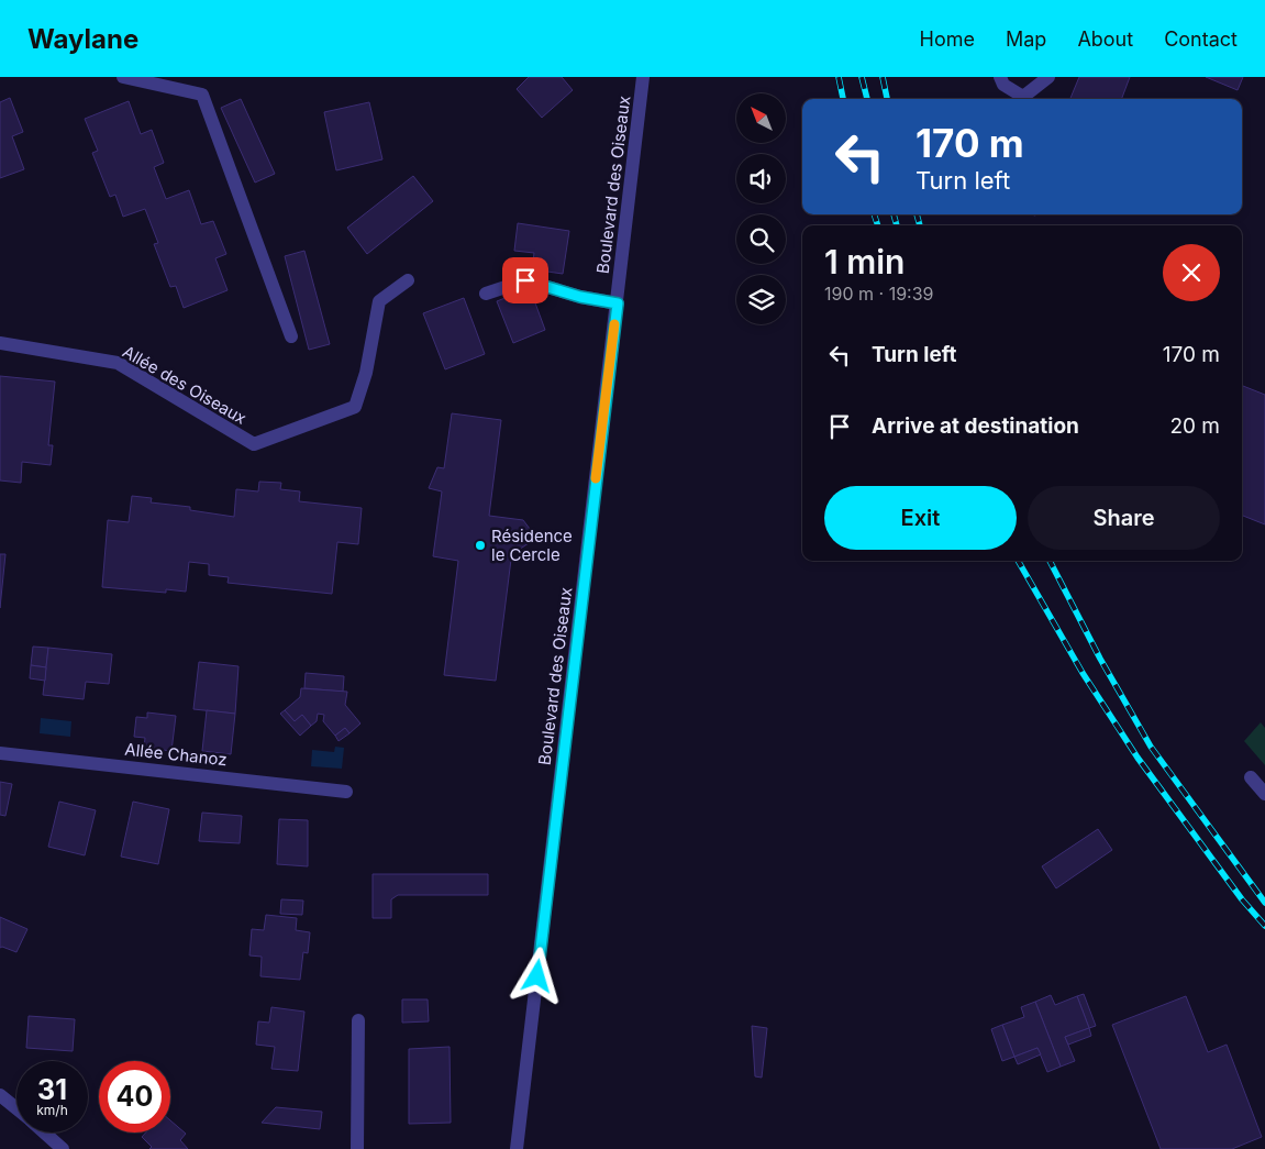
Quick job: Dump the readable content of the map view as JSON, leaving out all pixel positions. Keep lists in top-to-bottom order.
{
  "streets": {
    "street": ["Boulevard des Oiseaux", "Allée des Oiseaux", "Allée Chanoz"]
  },
  "places": ["Résidence le Cercle"],
  "north": "top left",
  "page": {
    "header": "Waylane",
    "nav": [
      "Home",
      "Map",
      "About",
      "Contact"
    ],
    "turn": ["170 m", "Turn left"],
    "heading": ["1 min", "190 m · 19:39"],
    "list": [
      {
        "name": "Turn left",
        "value": "170 m"
      },
      {
        "name": "Arrive at destination",
        "value": "20 m"
      }
    ],
    "buttons": ["Exit", "Share"],
    "speed": "31 km/h",
    "limit": "40"
  }
}
